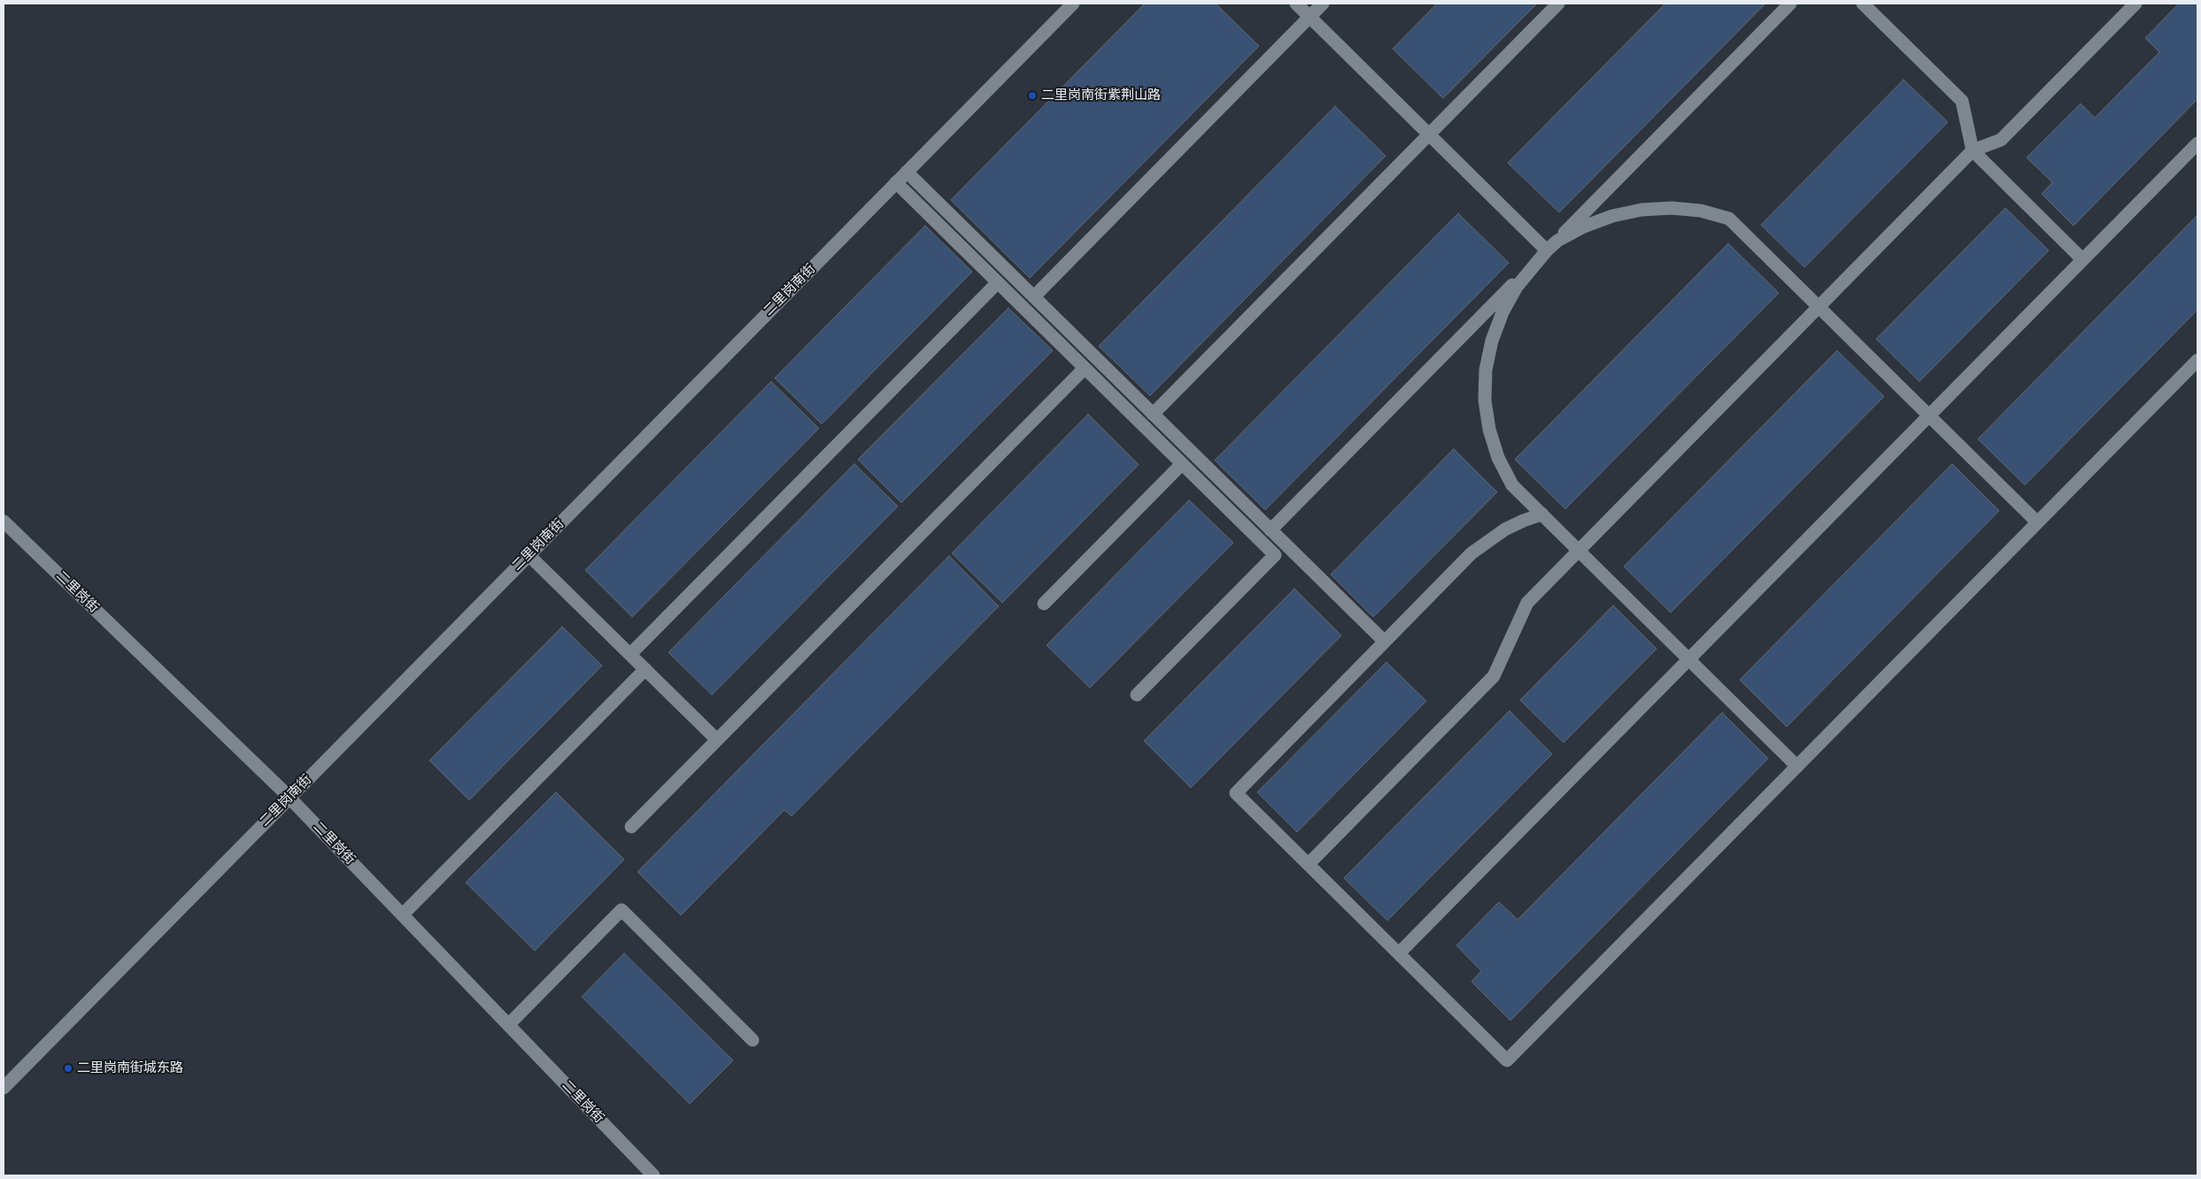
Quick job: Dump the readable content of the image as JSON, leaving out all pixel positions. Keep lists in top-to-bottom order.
{
  "streets": {
    "street": ["二里岗南街", "二里岗街"]
  },
  "crossings": [
    ["二里岗南街", "二里岗街"]
  ],
  "places": ["二里岗南街紫荆山路", "二里岗南街城东路"]
}
